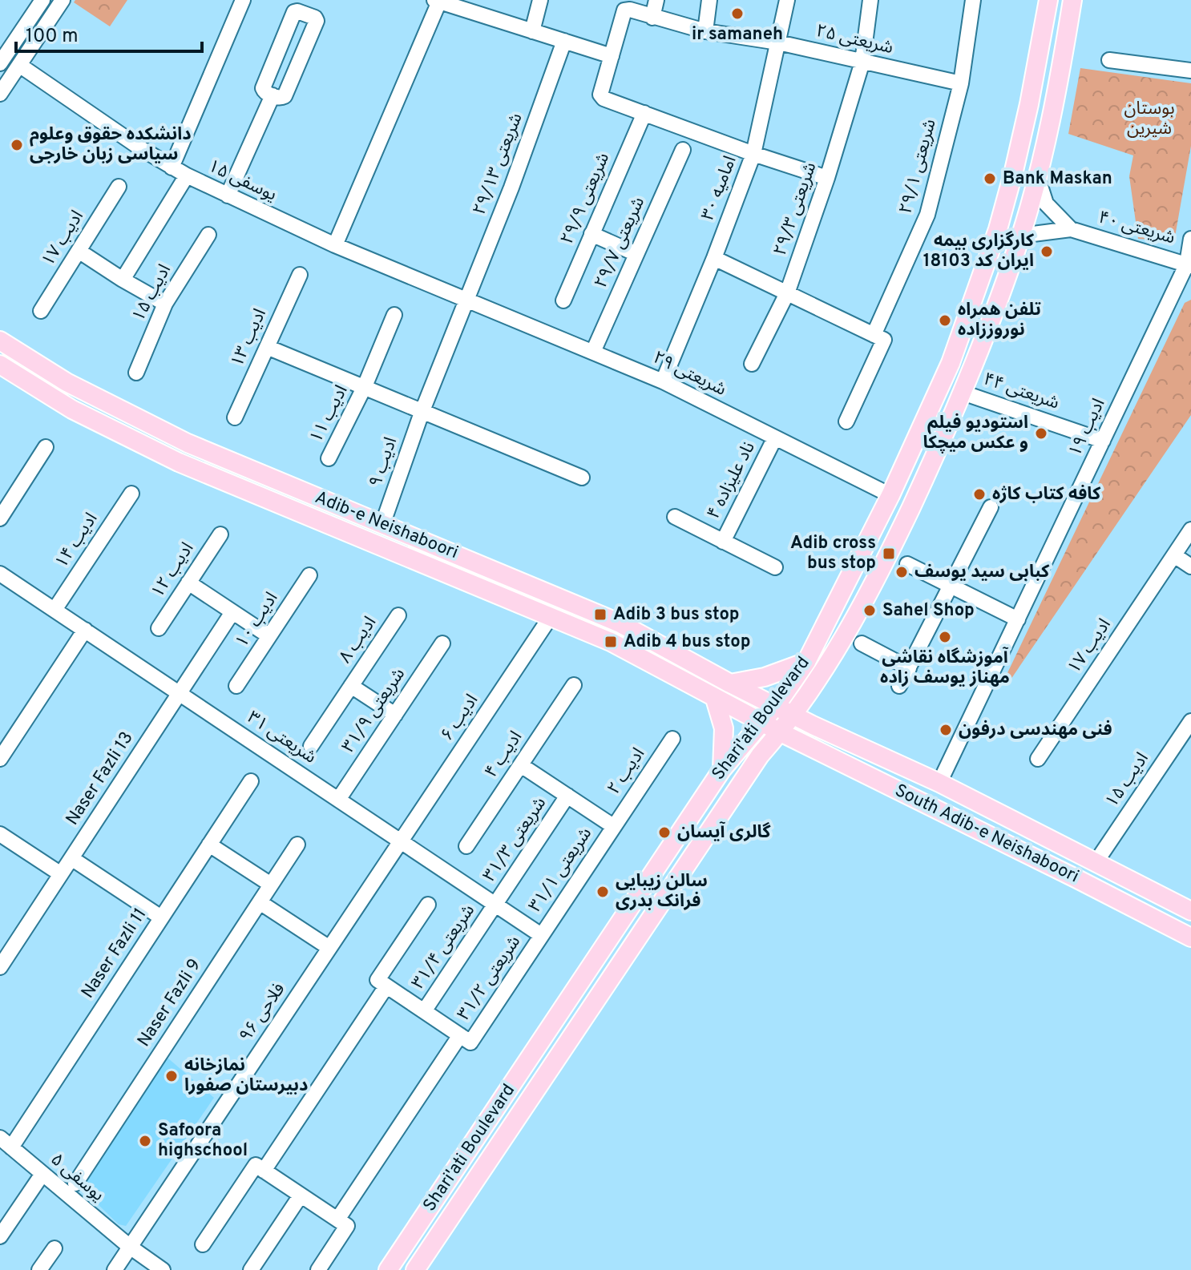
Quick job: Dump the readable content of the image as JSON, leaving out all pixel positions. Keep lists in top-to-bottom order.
{
  "streets": {
    "main road": ["Adib-e Neishaboori", "Shari'ati Boulevard", "South Adib-e Neishaboori"],
    "street": [
      "شریعتی ۲۵",
      "شریعتی ۲۹/۱۳",
      "شریعتی ۲۹/۱",
      "یوسفی ۱۵",
      "امامیه ۳۰",
      "شریعتی ۲۹/۹",
      "شریعتی ۲۹/۳",
      "شریعتی ۴۰",
      "ادیب ۱۷",
      "شریعتی ۲۹/۷",
      "ادیب ۱۵",
      "ادیب ۱۳",
      "شریعتی ۲۹",
      "شریعتی ۴۴",
      "ادیب ۱۱",
      "ادیب ۱۹",
      "ادیب ۹",
      "ناد علیزاده ۴",
      "ادیب ۱۴",
      "ادیب ۱۲",
      "ادیب ۱۰",
      "ادیب ۸",
      "شریعتی ۳۱/۹",
      "ادیب ۶",
      "شریعتی ۳۱",
      "ادیب ۴",
      "ادیب ۲",
      "Naser Fazli 13",
      "شریعتی ۳۱/۳",
      "شریعتی ۳۱/۱",
      "شریعتی ۳۱/۴",
      "Naser Fazli 11",
      "شریعتی ۳۱/۲",
      "Naser Fazli 9",
      "فلاحی ۹۶",
      "یوسفی ۵"
    ]
  },
  "crossings": [
    ["شریعتی ۲۵", "شریعتی ۲۹/۱"],
    ["شریعتی ۲۵", "امامیه ۳۰"],
    ["شریعتی ۲۵", "شریعتی ۲۹/۳"],
    ["شریعتی ۲۹/۱۳", "یوسفی ۱۵"],
    ["شریعتی ۲۹/۱۳", "شریعتی ۲۹"],
    ["شریعتی ۲۹/۱۳", "ادیب ۹"],
    ["یوسفی ۱۵", "شریعتی ۲۹"],
    ["امامیه ۳۰", "شریعتی ۲۹"],
    ["شریعتی ۴۰", "ادیب ۱۹"],
    ["شریعتی ۴۰", "Shari'ati Boulevard"],
    ["شریعتی ۲۹/۷", "شریعتی ۲۹"],
    ["ادیب ۱۵", "South Adib-e Neishaboori"],
    ["شریعتی ۲۹", "ناد علیزاده ۴"],
    ["شریعتی ۲۹", "Shari'ati Boulevard"],
    ["شریعتی ۴۴", "ادیب ۱۹"],
    ["شریعتی ۴۴", "Shari'ati Boulevard"],
    ["ادیب ۱۹", "South Adib-e Neishaboori"],
    ["ادیب ۹", "Adib-e Neishaboori"],
    ["Adib-e Neishaboori", "ادیب ۶"],
    ["Adib-e Neishaboori", "Shari'ati Boulevard"],
    ["Adib-e Neishaboori", "South Adib-e Neishaboori"],
    ["ادیب ۱۴", "شریعتی ۳۱"],
    ["شریعتی ۳۱/۹", "شریعتی ۳۱"],
    ["ادیب ۶", "شریعتی ۳۱"],
    ["ادیب ۶", "فلاحی ۹۶"],
    ["Shari'ati Boulevard", "South Adib-e Neishaboori"],
    ["شریعتی ۳۱", "Naser Fazli 13"],
    ["شریعتی ۳۱", "شریعتی ۳۱/۳"],
    ["شریعتی ۳۱", "شریعتی ۳۱/۱"],
    ["شریعتی ۳۱", "شریعتی ۳۱/۴"],
    ["شریعتی ۳۱", "شریعتی ۳۱/۲"],
    ["شریعتی ۳۱", "فلاحی ۹۶"],
    ["ادیب ۲", "شریعتی ۳۱/۱"],
    ["شریعتی ۳۱/۳", "شریعتی ۳۱/۴"],
    ["شریعتی ۳۱/۱", "شریعتی ۳۱/۲"],
    ["Naser Fazli 11", "یوسفی ۵"],
    ["فلاحی ۹۶", "یوسفی ۵"]
  ],
  "parks": ["بوستان شیرین"],
  "places": {
    "other": [
      "ir samaneh",
      "دانشکده حقوق وعلوم سیاسی زبان خارجی",
      "Bank Maskan",
      "کارگزاری بیمه ایران کد 18103",
      "تلفن همراه نوروززاده",
      "استودیو فیلم و عکس میچکا",
      "کافه کتاب کاژه",
      "کبابی سید یوسف",
      "Sahel Shop",
      "آموزشگاه نقاشی مهناز یوسف زاده",
      "فنی مهندسی درفون",
      "گالری آيسان",
      "سالن زیبایی فرانک بدری",
      "نمازخانه دبیرستان صفورا",
      "Safoora highschool"
    ],
    "transit": ["Adib cross bus stop", "Adib 3 bus stop", "Adib 4 bus stop"]
  },
  "scale_bar": "100 m"
}
